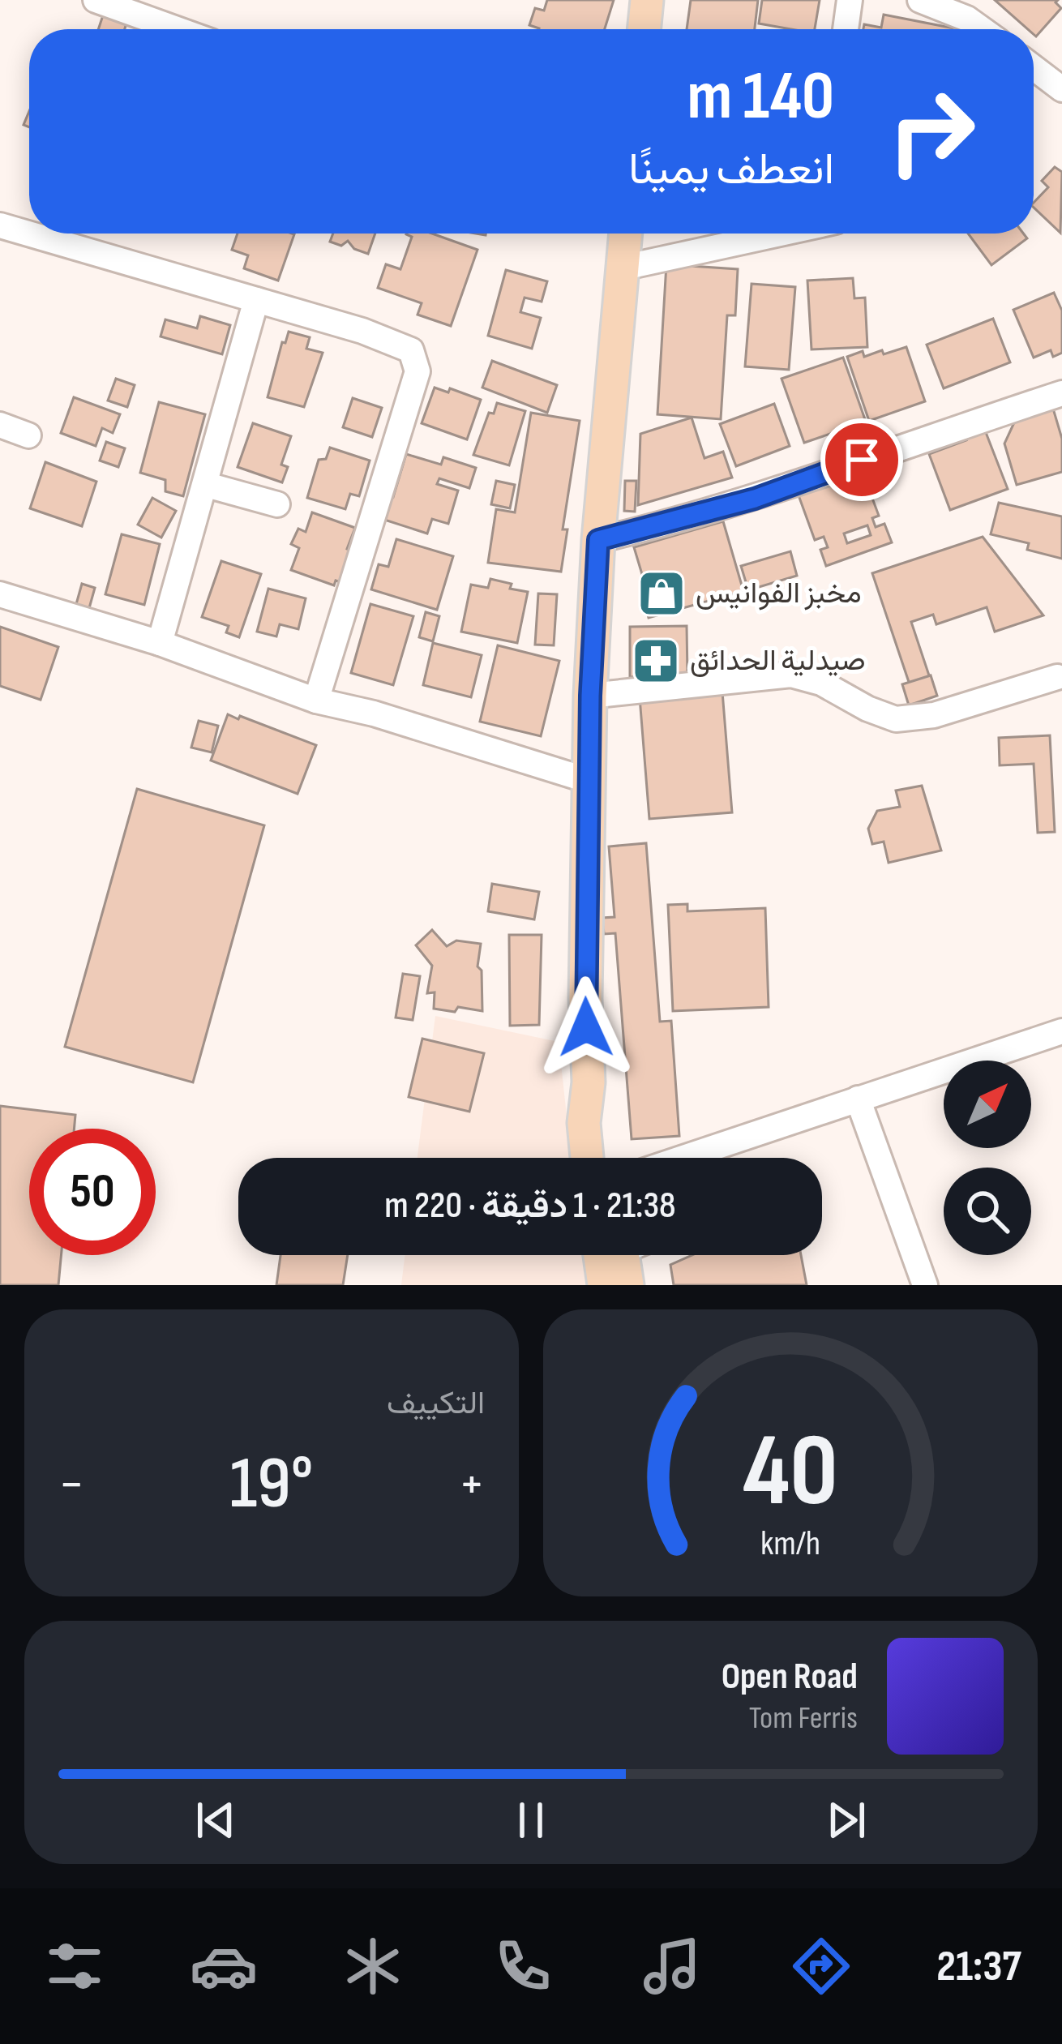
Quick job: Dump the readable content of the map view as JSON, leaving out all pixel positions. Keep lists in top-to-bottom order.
{
  "places": {
    "shop": ["مخبز الفوانيس"],
    "pharmacy": ["صيدلية الحدائق"]
  },
  "north": "top right",
  "page": {
    "turn": ["140 m", "انعطف يمينًا"],
    "limit": "50",
    "trip": "21:38 · 1 دقيقة · 220 m",
    "tile": "التكييف",
    "heat": ["−", "19°", "+"],
    "song": ["Open Road", "Tom Ferris"],
    "tabs": "21:37",
    "gauge": ["40", "km/h"]
  }
}
